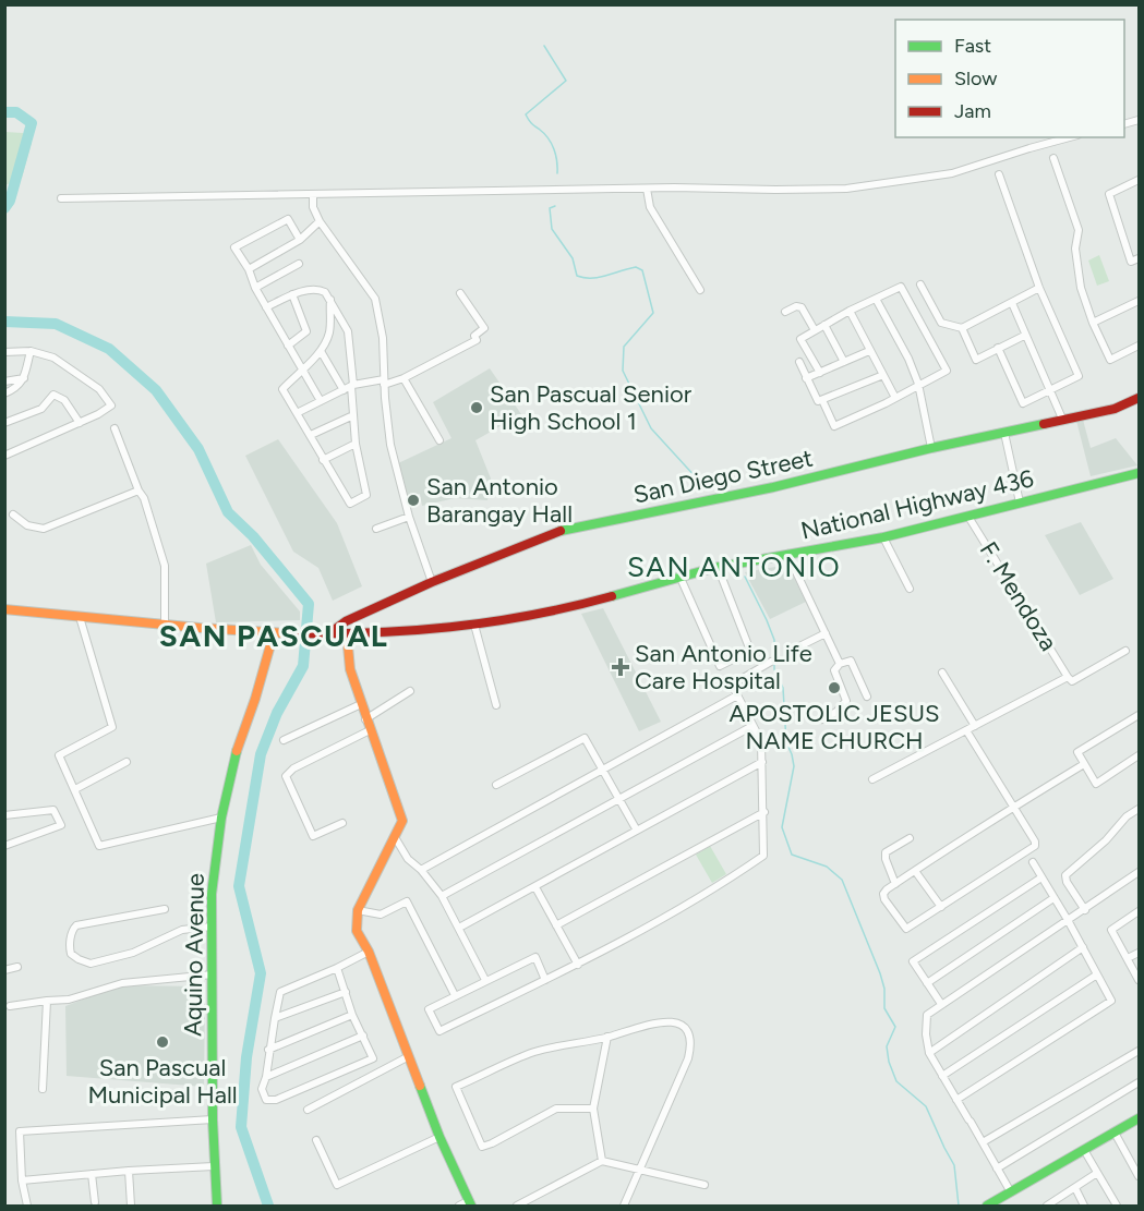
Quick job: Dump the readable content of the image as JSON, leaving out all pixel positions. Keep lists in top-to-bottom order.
{
  "streets": {
    "main road": ["San Diego Street", "National Highway 436", "Aquino Avenue"],
    "street": ["F. Mendoza"]
  },
  "crossings": [
    ["San Diego Street", "National Highway 436"],
    ["National Highway 436", "F. Mendoza"],
    ["National Highway 436", "Aquino Avenue"]
  ],
  "districts": ["SAN ANTONIO", "SAN PASCUAL"],
  "places": {
    "other": [
      "San Pascual Senior High School 1",
      "San Antonio Barangay Hall",
      "APOSTOLIC JESUS NAME CHURCH",
      "San Pascual Municipal Hall"
    ],
    "health": ["San Antonio Life Care Hospital"]
  },
  "legend": ["Fast", "Slow", "Jam"]
}
